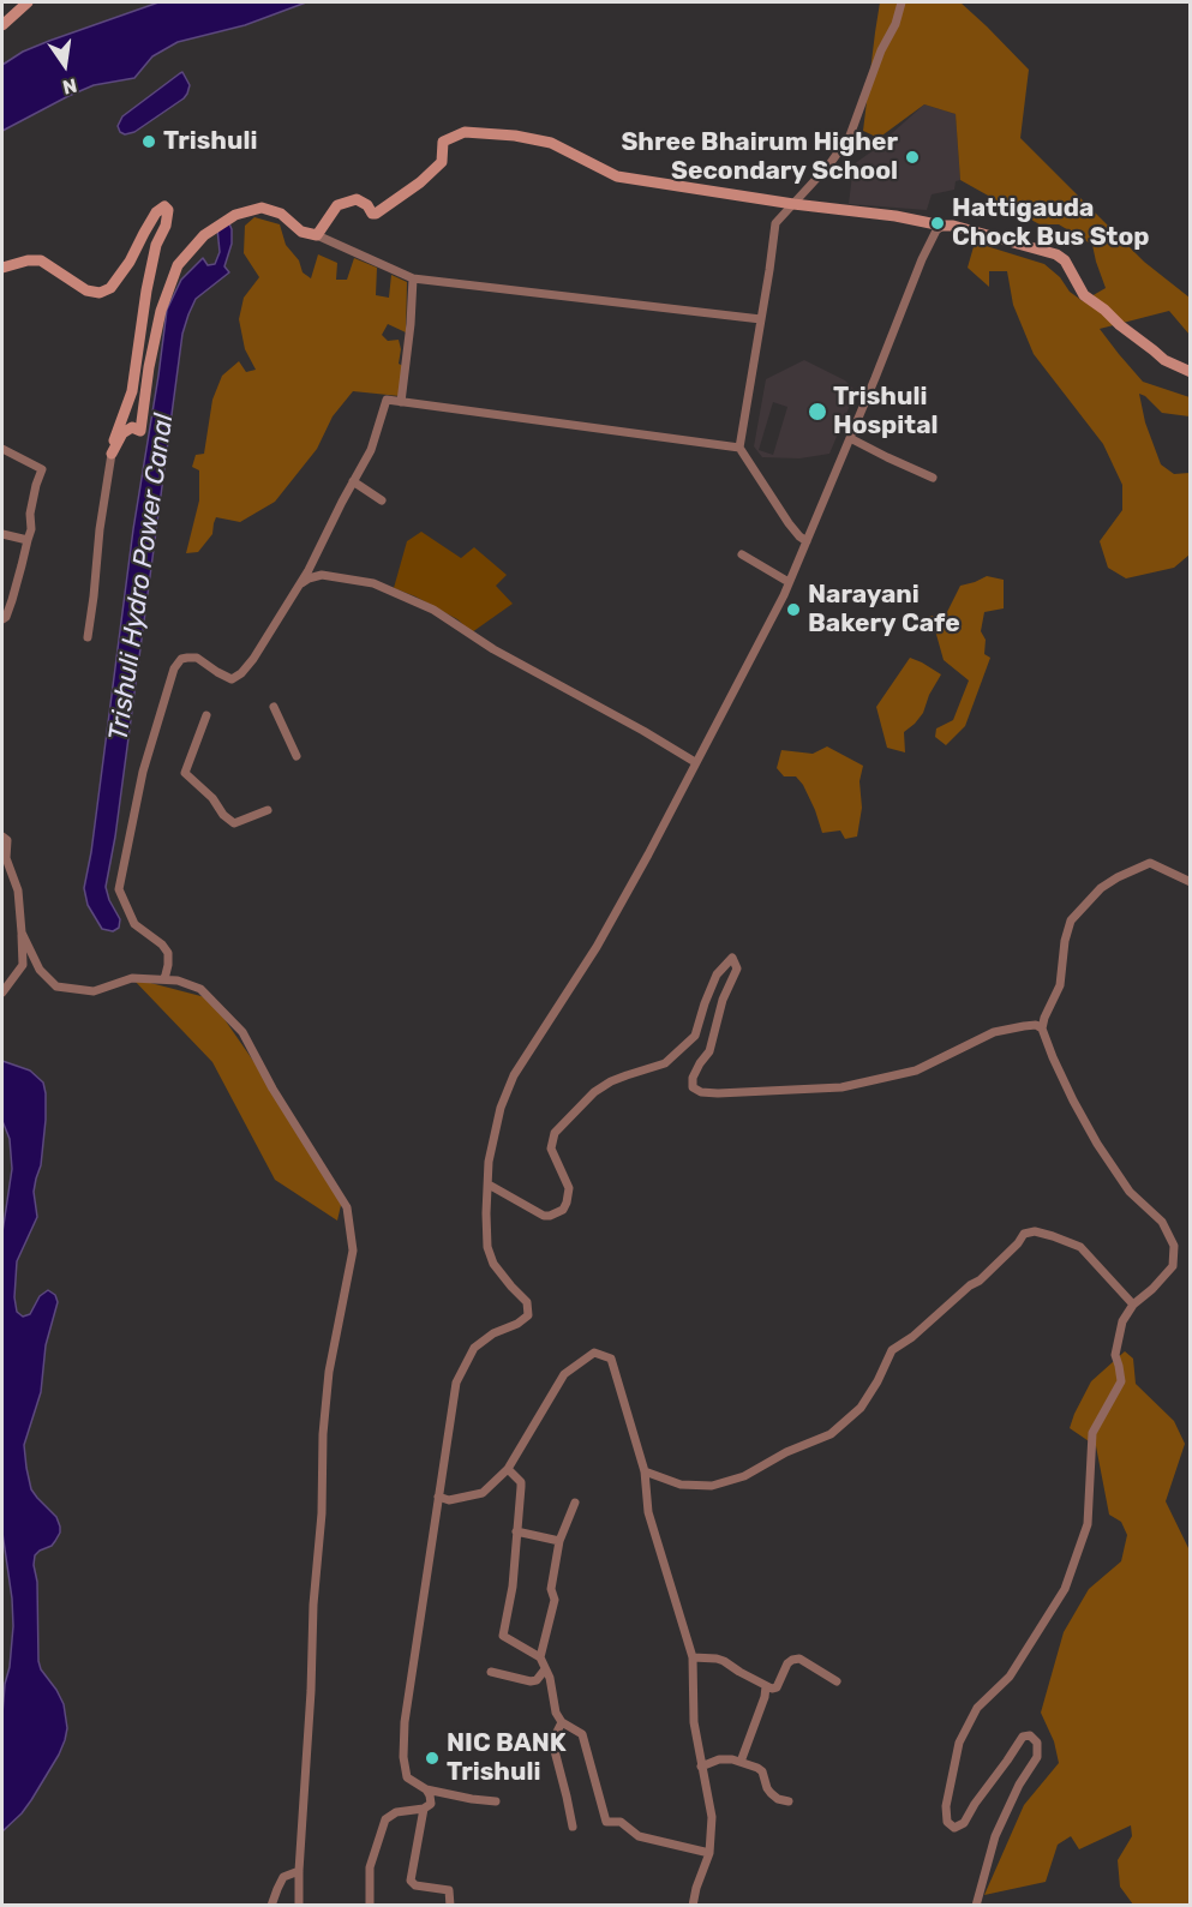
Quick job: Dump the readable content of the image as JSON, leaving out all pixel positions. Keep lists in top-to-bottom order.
{
  "water": ["Trishuli Hydro Power Canal"],
  "places": [
    "Trishuli",
    "Shree Bhairum Higher Secondary School",
    "Hattigauda Chock Bus Stop",
    "Trishuli Hospital",
    "Narayani Bakery Cafe",
    "NIC BANK Trishuli"
  ],
  "north": "bottom"
}
